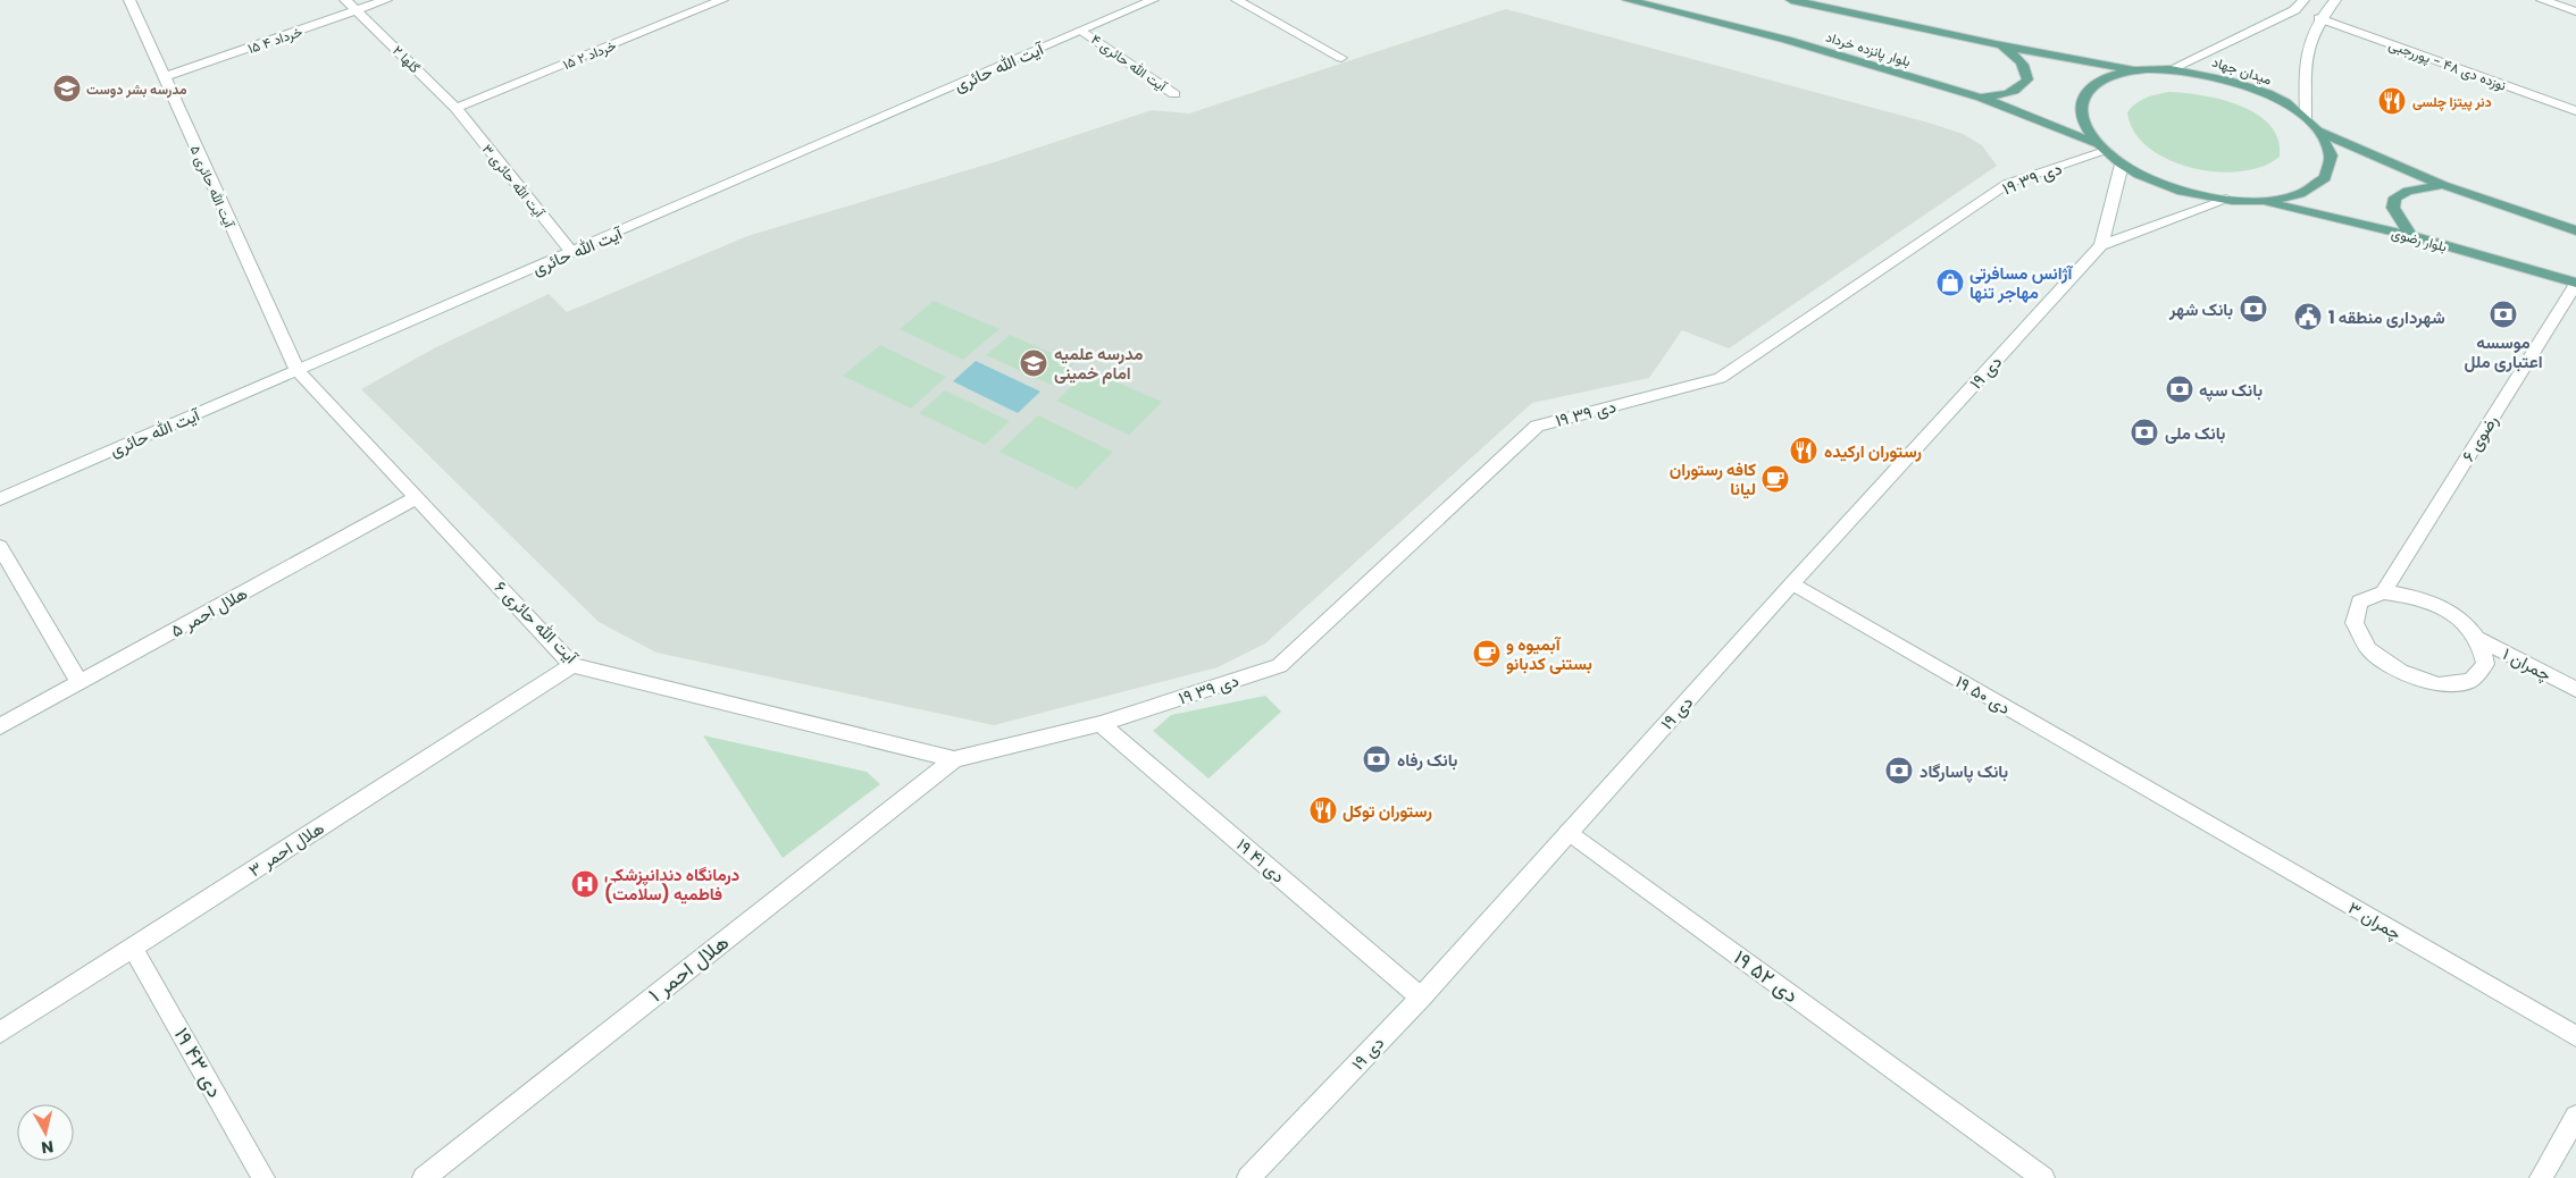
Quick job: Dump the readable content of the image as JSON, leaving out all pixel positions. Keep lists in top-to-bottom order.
{
  "streets": {
    "main road": ["بلوار پانزده خرداد", "میدان جهاد", "بلوار رضوی"],
    "street": [
      "۱۵ خرداد ۴",
      "۱۵ خرداد ۲",
      "گلها ۲",
      "آیت الله حائری ۴",
      "نوزده دی ۴۸ - پوررجبی",
      "آیت الله حائری",
      "۱۹ دی ۳۹",
      "آیت الله حائری ۳",
      "آیت الله حائری ۵",
      "۱۹ دی",
      "رضوی ۶",
      "هلال احمر ۵",
      "آیت الله حائری ۶",
      "چمران ۱",
      "۱۹ دی ۵۰",
      "هلال احمر ۳",
      "۱۹ دی ۴۱",
      "چمران ۳",
      "هلال احمر ۱",
      "۱۹ دی ۵۲",
      "۱۹ دی ۴۳"
    ]
  },
  "crossings": [
    ["۱۵ خرداد ۴", "گلها ۲"],
    ["۱۵ خرداد ۴", "آیت الله حائری ۵"],
    ["بلوار پانزده خرداد", "میدان جهاد"],
    ["بلوار پانزده خرداد", "۱۹ دی ۳۹"],
    ["۱۵ خرداد ۲", "گلها ۲"],
    ["۱۵ خرداد ۲", "آیت الله حائری ۳"],
    ["گلها ۲", "آیت الله حائری ۳"],
    ["آیت الله حائری ۴", "آیت الله حائری"],
    ["آیت الله حائری", "آیت الله حائری ۳"],
    ["آیت الله حائری", "آیت الله حائری ۵"],
    ["آیت الله حائری", "آیت الله حائری ۶"],
    ["میدان جهاد", "۱۹ دی ۳۹"],
    ["میدان جهاد", "بلوار رضوی"],
    ["۱۹ دی ۳۹", "آیت الله حائری ۶"],
    ["۱۹ دی ۳۹", "۱۹ دی ۴۱"],
    ["۱۹ دی ۳۹", "هلال احمر ۱"],
    ["آیت الله حائری ۵", "آیت الله حائری ۶"],
    ["بلوار رضوی", "رضوی ۶"],
    ["۱۹ دی", "۱۹ دی ۵۰"],
    ["۱۹ دی", "۱۹ دی ۴۱"],
    ["۱۹ دی", "۱۹ دی ۵۲"],
    ["هلال احمر ۵", "آیت الله حائری ۶"],
    ["آیت الله حائری ۶", "هلال احمر ۳"],
    ["آیت الله حائری ۶", "هلال احمر ۱"],
    ["۱۹ دی ۵۰", "چمران ۳"],
    ["هلال احمر ۳", "۱۹ دی ۴۳"]
  ],
  "places": {
    "school or university": ["مدرسه بشر دوست", "مدرسه علمیه امام خمینی"],
    "restaurant": ["دنر پیتزا چلسی", "رستوران ارکیده", "رستوران توکل"],
    "shop": ["آژانس مسافرتی مهاجر تنها"],
    "bank": [
      "بانک شهر",
      "موسسه اعتباری ملل",
      "بانک سپه",
      "بانک ملی",
      "بانک رفاه",
      "بانک پاسارگاد"
    ],
    "public building": ["شهرداری منطقه 1"],
    "cafe": ["کافه رستوران لیانا", "آبمیوه و بستنی کدبانو"],
    "hospital": ["درمانگاه دندانپزشکی فاطمیه (سلامت)"]
  },
  "north": "bottom"
}
